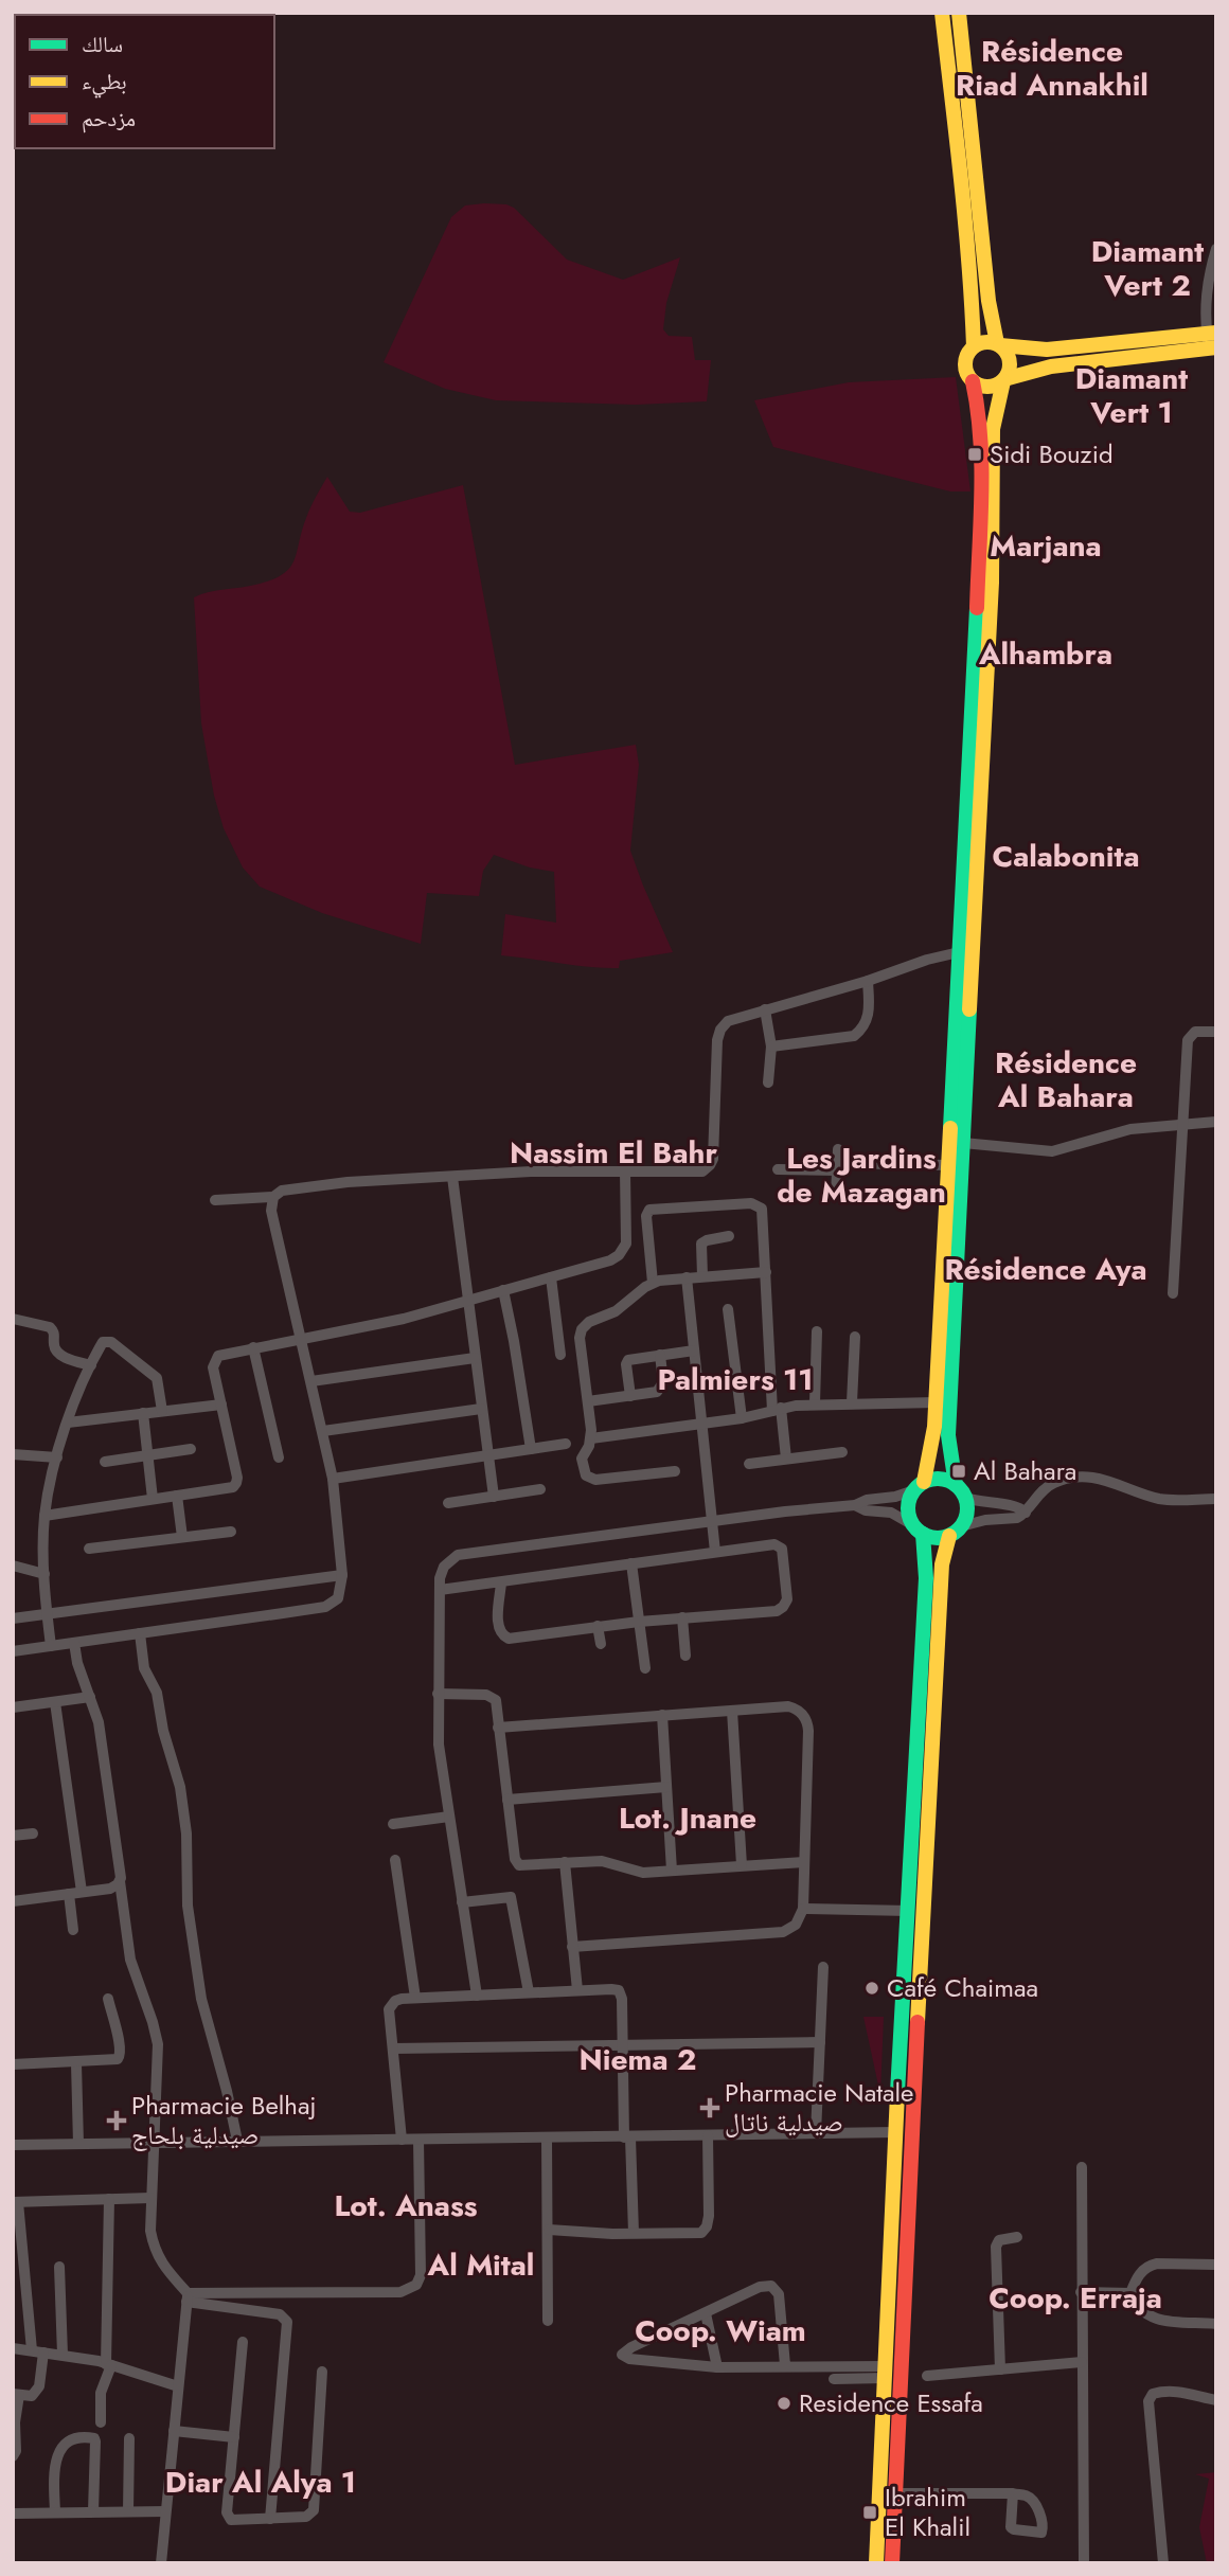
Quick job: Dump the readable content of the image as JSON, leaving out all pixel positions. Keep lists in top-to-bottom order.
{
  "districts": [
    "Résidence Riad Annakhil",
    "Diamant Vert 2",
    "Diamant Vert 1",
    "Marjana",
    "Alhambra",
    "Calabonita",
    "Résidence Al Bahara",
    "Nassim El Bahr",
    "Les Jardins de Mazagan",
    "Résidence Aya",
    "Palmiers 11",
    "Lot. Jnane",
    "Niema 2",
    "Lot. Anass",
    "Al Mital",
    "Coop. Erraja",
    "Coop. Wiam",
    "Diar Al Alya 1"
  ],
  "places": {
    "transit": ["Sidi Bouzid", "Al Bahara", "Ibrahim El Khalil"],
    "other": ["Café Chaimaa", "Residence Essafa"],
    "health": ["Pharmacie Natale صيدلية ناتال", "Pharmacie Belhaj صيدلية بلحاج"]
  },
  "legend": ["سالك", "بطيء", "مزدحم"]
}
